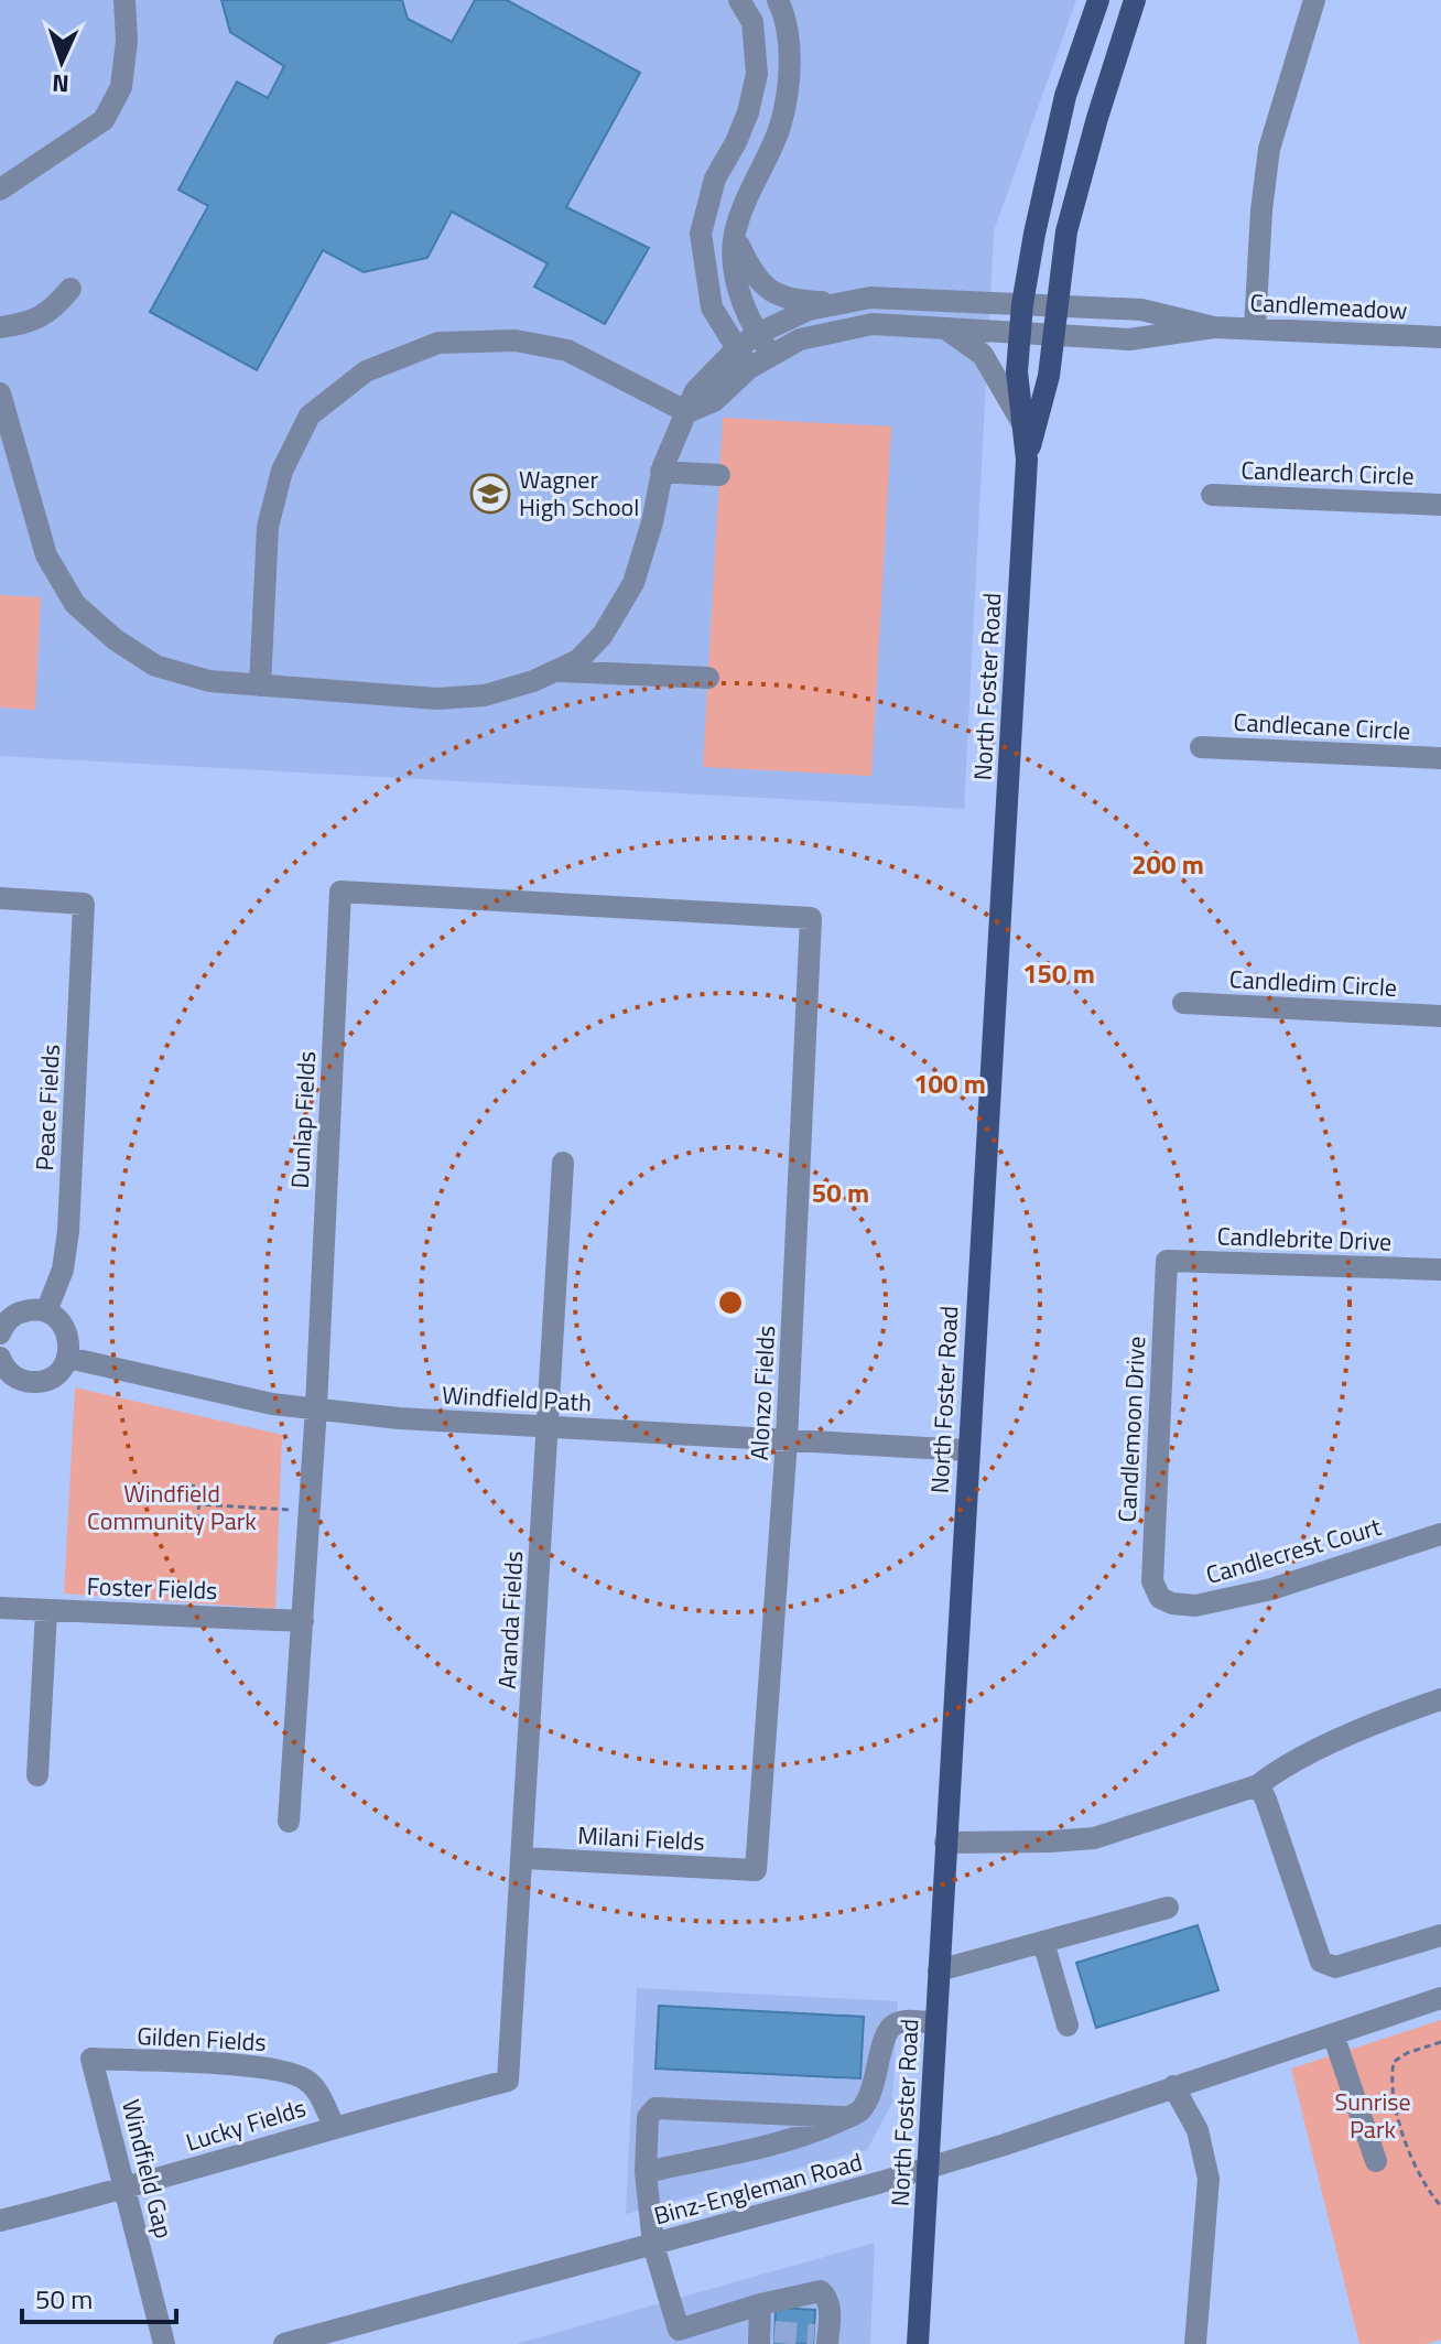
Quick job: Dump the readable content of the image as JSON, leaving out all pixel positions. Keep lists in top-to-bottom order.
{
  "streets": {
    "main road": ["North Foster Road"],
    "street": [
      "Candlemeadow",
      "Candlearch Circle",
      "Candlecane Circle",
      "Candledim Circle",
      "Peace Fields",
      "Dunlap Fields",
      "Candlebrite Drive",
      "Alonzo Fields",
      "Windfield Path",
      "Candlemoon Drive",
      "Candlecrest Court",
      "Foster Fields",
      "Aranda Fields",
      "Milani Fields",
      "Gilden Fields",
      "Lucky Fields",
      "Windfield Gap",
      "Binz-Engleman Road"
    ]
  },
  "crossings": [
    ["Candlemeadow", "North Foster Road"],
    ["North Foster Road", "Windfield Path"],
    ["North Foster Road", "Binz-Engleman Road"],
    ["Dunlap Fields", "Alonzo Fields"],
    ["Dunlap Fields", "Windfield Path"],
    ["Dunlap Fields", "Foster Fields"],
    ["Candlebrite Drive", "Candlemoon Drive"],
    ["Alonzo Fields", "Windfield Path"],
    ["Alonzo Fields", "Milani Fields"],
    ["Windfield Path", "Aranda Fields"],
    ["Candlemoon Drive", "Candlecrest Court"],
    ["Aranda Fields", "Milani Fields"],
    ["Aranda Fields", "Lucky Fields"],
    ["Gilden Fields", "Lucky Fields"],
    ["Gilden Fields", "Windfield Gap"],
    ["Lucky Fields", "Windfield Gap"]
  ],
  "parks": ["Windfield Community Park", "Sunrise Park"],
  "places": {
    "school or university": ["Wagner High School"]
  },
  "scale_bar": "50 m",
  "north": "bottom",
  "rings": [
    "200 m",
    "150 m",
    "100 m",
    "50 m"
  ]
}
